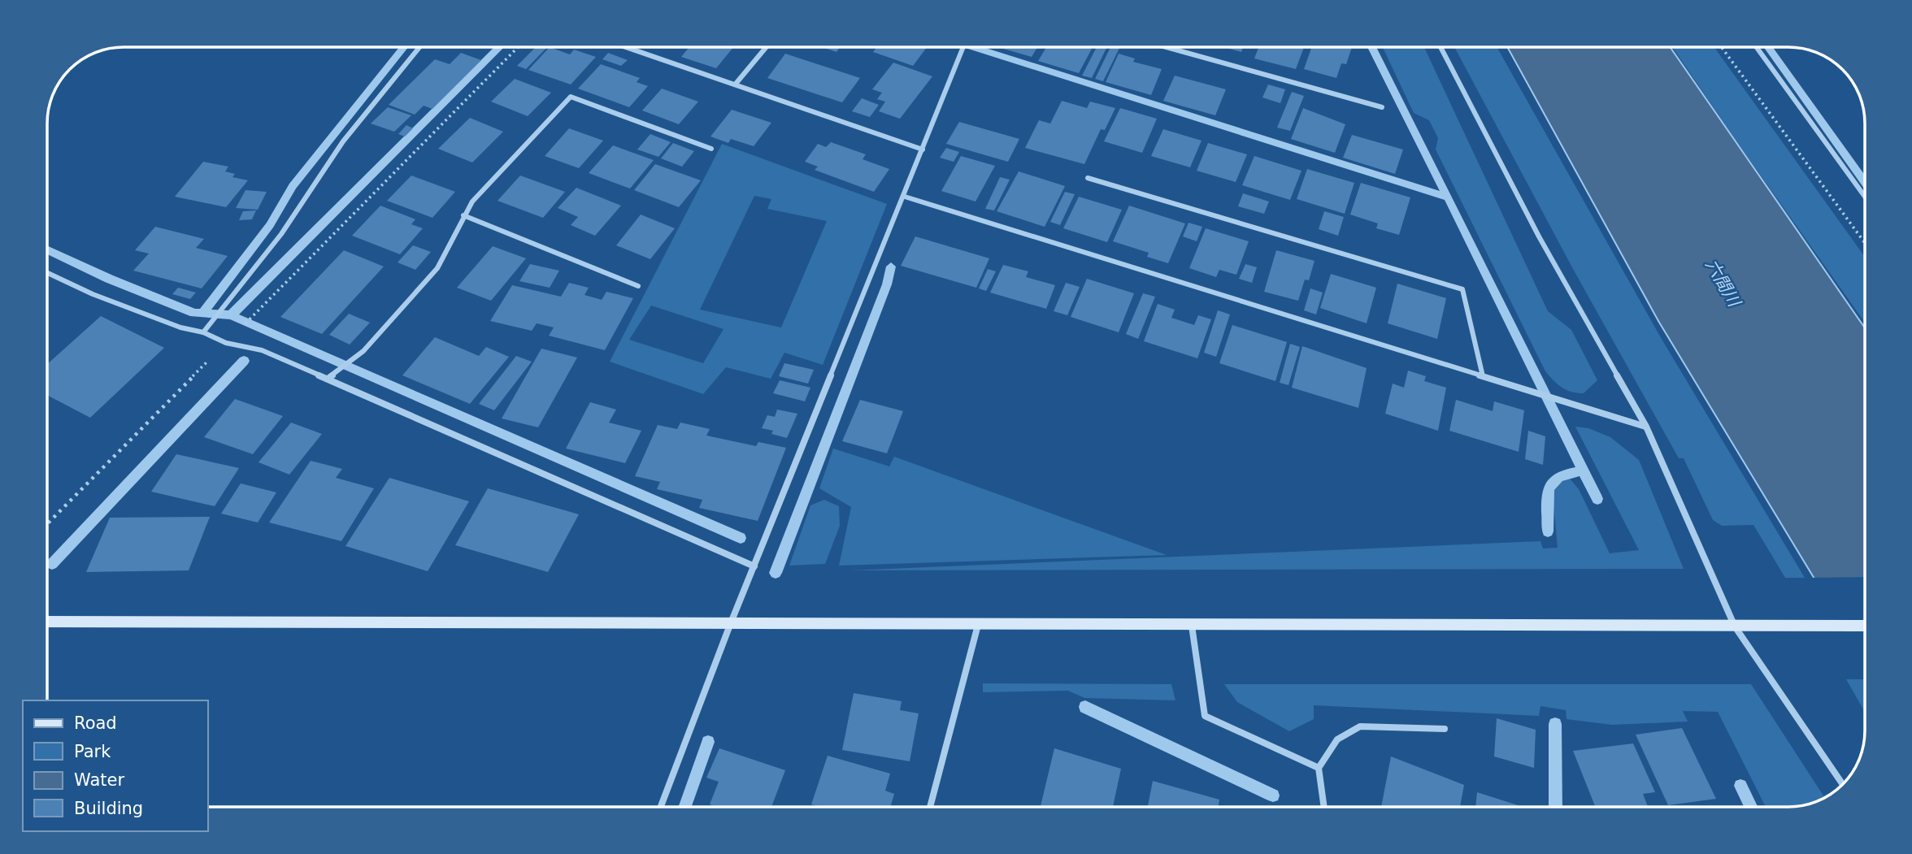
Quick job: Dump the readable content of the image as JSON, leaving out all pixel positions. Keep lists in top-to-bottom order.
{
  "water": ["六間川"],
  "legend": [
    "Road",
    "Park",
    "Water",
    "Building"
  ]
}
